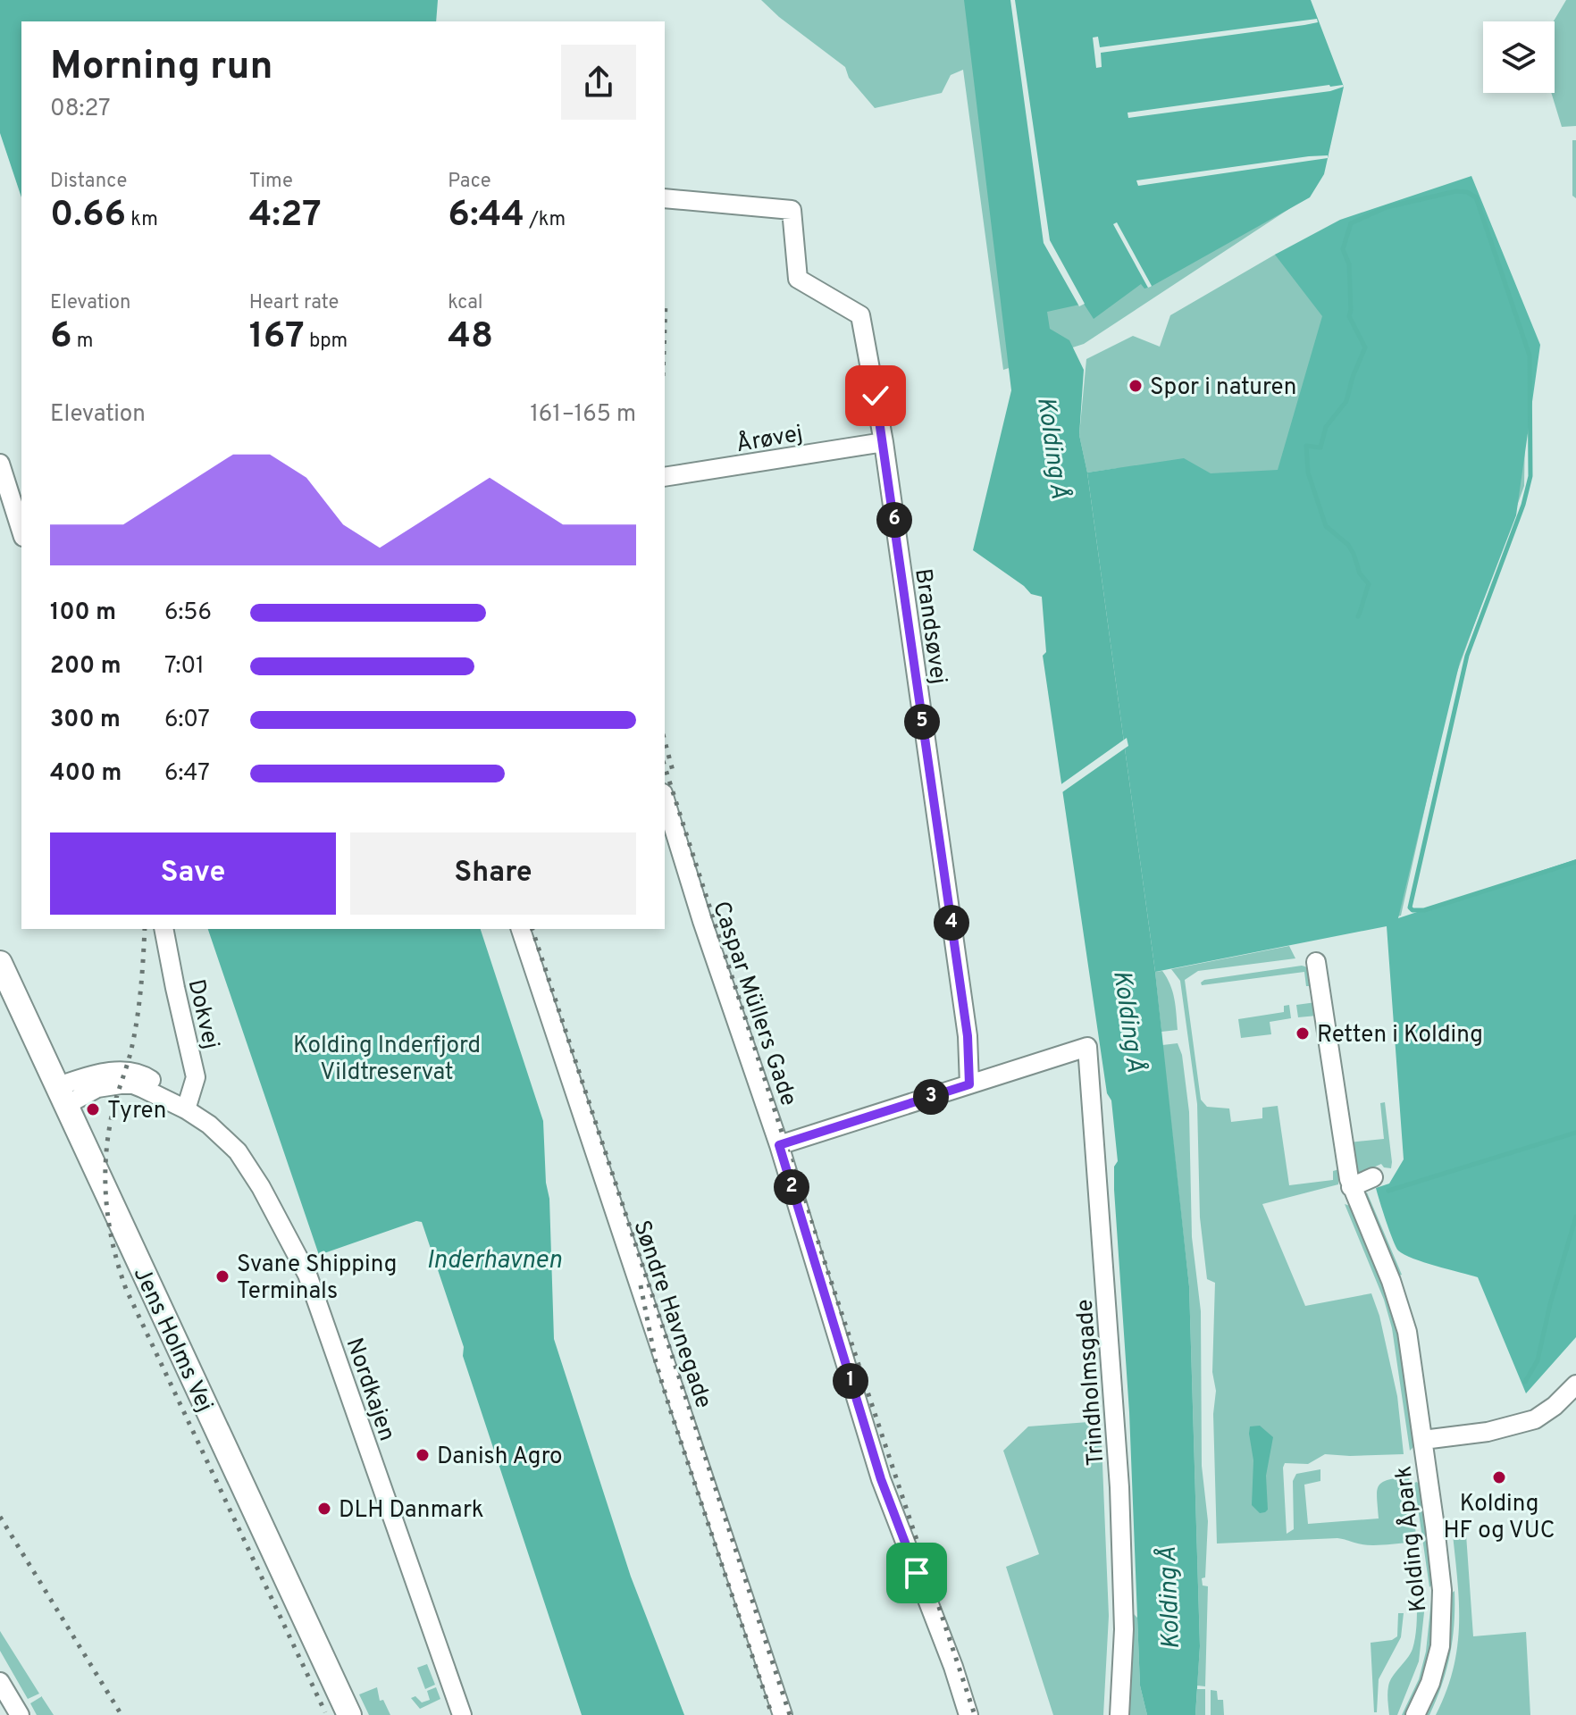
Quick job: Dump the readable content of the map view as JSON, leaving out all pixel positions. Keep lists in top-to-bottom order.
{
  "streets": {
    "main road": ["Jens Holms Vej"],
    "street": [
      "Årøvej",
      "Brandsøvej",
      "Caspar Müllers Gade",
      "Dokvej",
      "Søndre Havnegade",
      "Trindholmsgade",
      "Nordkajen",
      "Kolding Åpark"
    ]
  },
  "crossings": [
    ["Årøvej", "Brandsøvej"],
    ["Brandsøvej", "Trindholmsgade"],
    ["Dokvej", "Nordkajen"],
    ["Jens Holms Vej", "Nordkajen"]
  ],
  "water": ["Kolding Å", "Inderhavnen"],
  "parks": ["Kolding Inderfjord Vildtreservat"],
  "places": [
    "Spor i naturen",
    "Retten i Kolding",
    "Tyren",
    "Svane Shipping Terminals",
    "Danish Agro",
    "Kolding HF og VUC",
    "DLH Danmark"
  ],
  "page": {
    "heading": ["Morning run", "08:27"],
    "stats": [
      ["Distance", "0.66 km"],
      ["Time", "4:27"],
      ["Pace", "6:44 /km"],
      ["Elevation", "6 m"],
      ["Heart rate", "167 bpm"],
      ["kcal", "48"]
    ],
    "chart": ["Elevation", "161–165 m"],
    "pins": [
      "6",
      "5",
      "4",
      "3",
      "2",
      "1"
    ],
    "list": [
      {
        "name": "100 m",
        "note": "6:56"
      },
      {
        "name": "200 m",
        "note": "7:01"
      },
      {
        "name": "300 m",
        "note": "6:07"
      },
      {
        "name": "400 m",
        "note": "6:47"
      }
    ],
    "buttons": ["Save", "Share"]
  }
}
